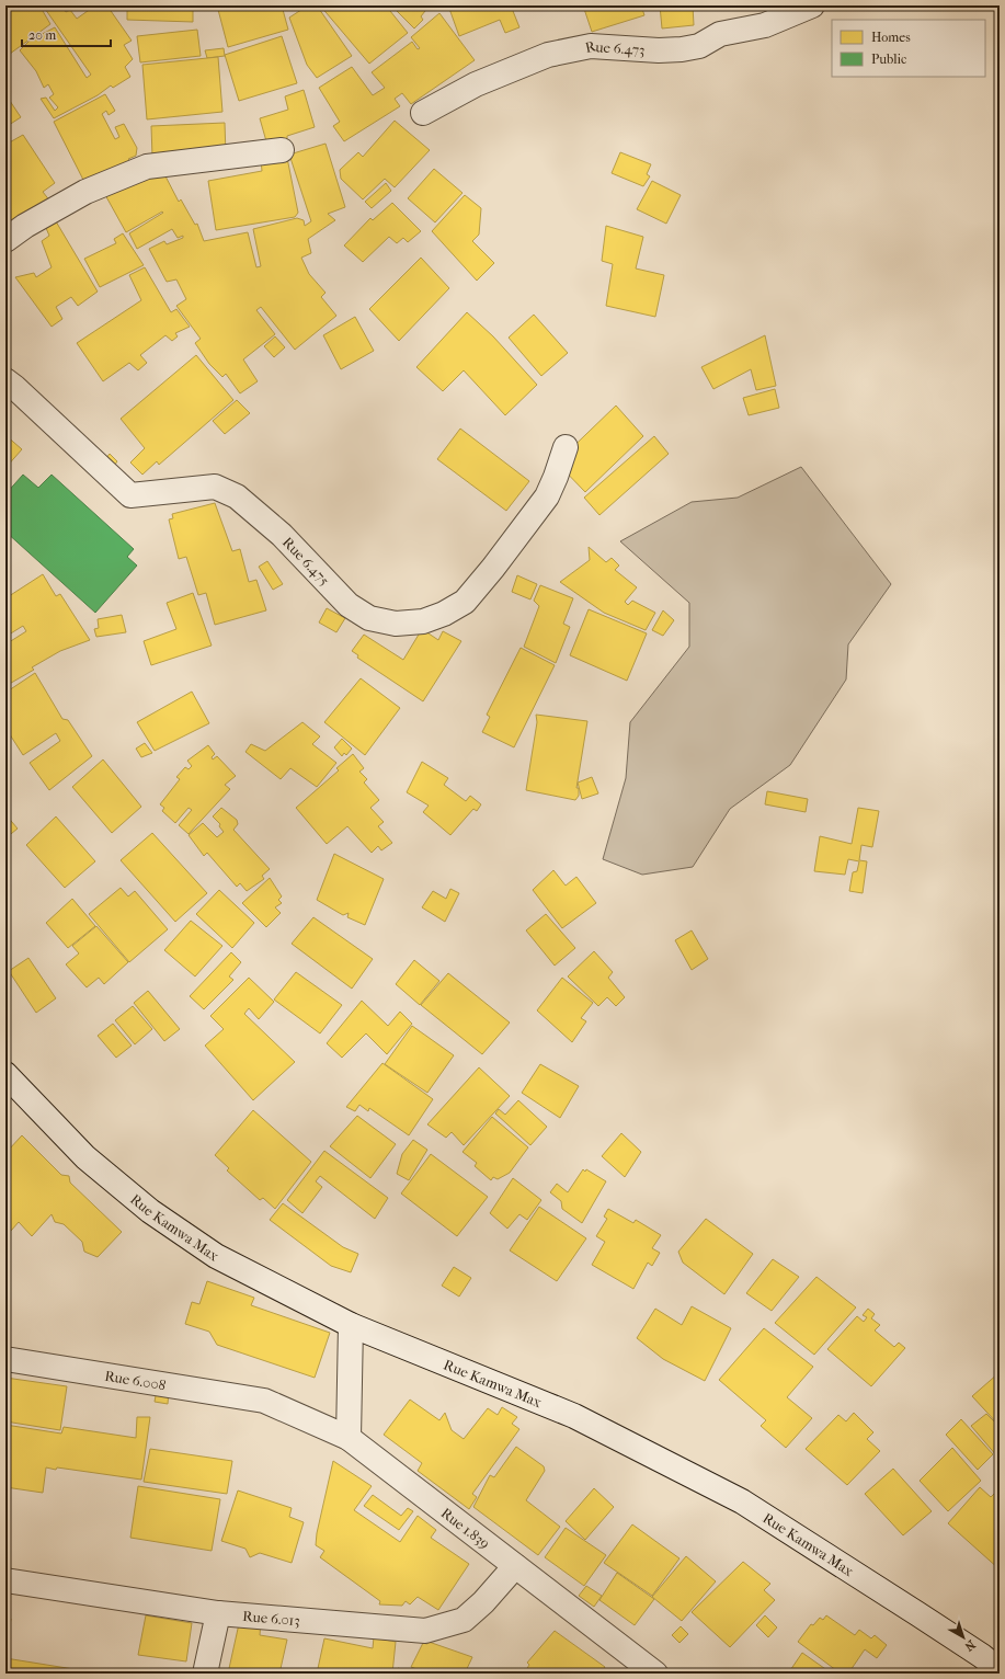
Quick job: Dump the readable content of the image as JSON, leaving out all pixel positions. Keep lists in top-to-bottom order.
{
  "streets": {
    "street": [
      "Rue 6.473",
      "Rue 6.475",
      "Rue Kamwa Max",
      "Rue 6.008",
      "Rue 1.839",
      "Rue 6.013"
    ]
  },
  "crossings": [
    ["Rue 6.008", "Rue 1.839"],
    ["Rue 1.839", "Rue 6.013"]
  ],
  "legend": ["Homes", "Public"],
  "scale_bar": "20 m",
  "north": "bottom right"
}
